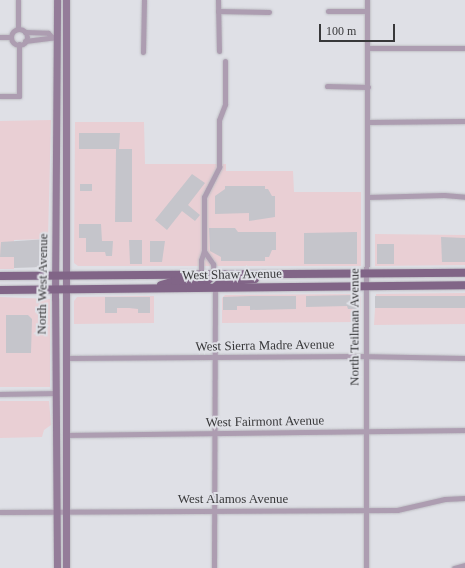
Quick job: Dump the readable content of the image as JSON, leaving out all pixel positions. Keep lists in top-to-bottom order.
{
  "streets": {
    "main road": ["West Shaw Avenue", "North West Avenue"],
    "street": [
      "North Teilman Avenue",
      "West Sierra Madre Avenue",
      "West Fairmont Avenue",
      "West Alamos Avenue"
    ]
  },
  "crossings": [
    ["West Shaw Avenue", "North West Avenue"],
    ["West Shaw Avenue", "North Teilman Avenue"],
    ["North West Avenue", "West Sierra Madre Avenue"],
    ["North West Avenue", "West Fairmont Avenue"],
    ["North West Avenue", "West Alamos Avenue"],
    ["North Teilman Avenue", "West Sierra Madre Avenue"],
    ["North Teilman Avenue", "West Fairmont Avenue"],
    ["North Teilman Avenue", "West Alamos Avenue"]
  ],
  "scale_bar": "100 m"
}
